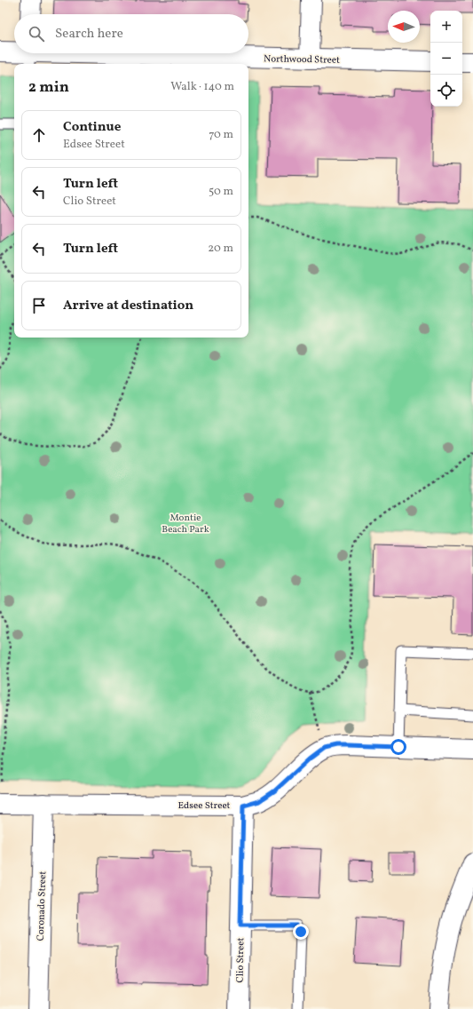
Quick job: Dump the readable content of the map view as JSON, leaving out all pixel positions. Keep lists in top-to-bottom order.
{
  "streets": {
    "street": [
      "Northwood Street",
      "Edsee Street",
      "Coronado Street",
      "Clio Street"
    ]
  },
  "crossings": [
    ["Edsee Street", "Coronado Street"],
    ["Edsee Street", "Clio Street"]
  ],
  "parks": ["Montie Beach Park"],
  "north": "left",
  "page": {
    "map_buttons": ["+", "−"],
    "search": "Search here",
    "heading": ["2 min", "Walk · 140 m"],
    "list": [
      ["Continue", "Edsee Street", "70 m"],
      ["Turn left", "Clio Street", "50 m"],
      ["Turn left", "20 m"],
      "Arrive at destination"
    ]
  }
}
